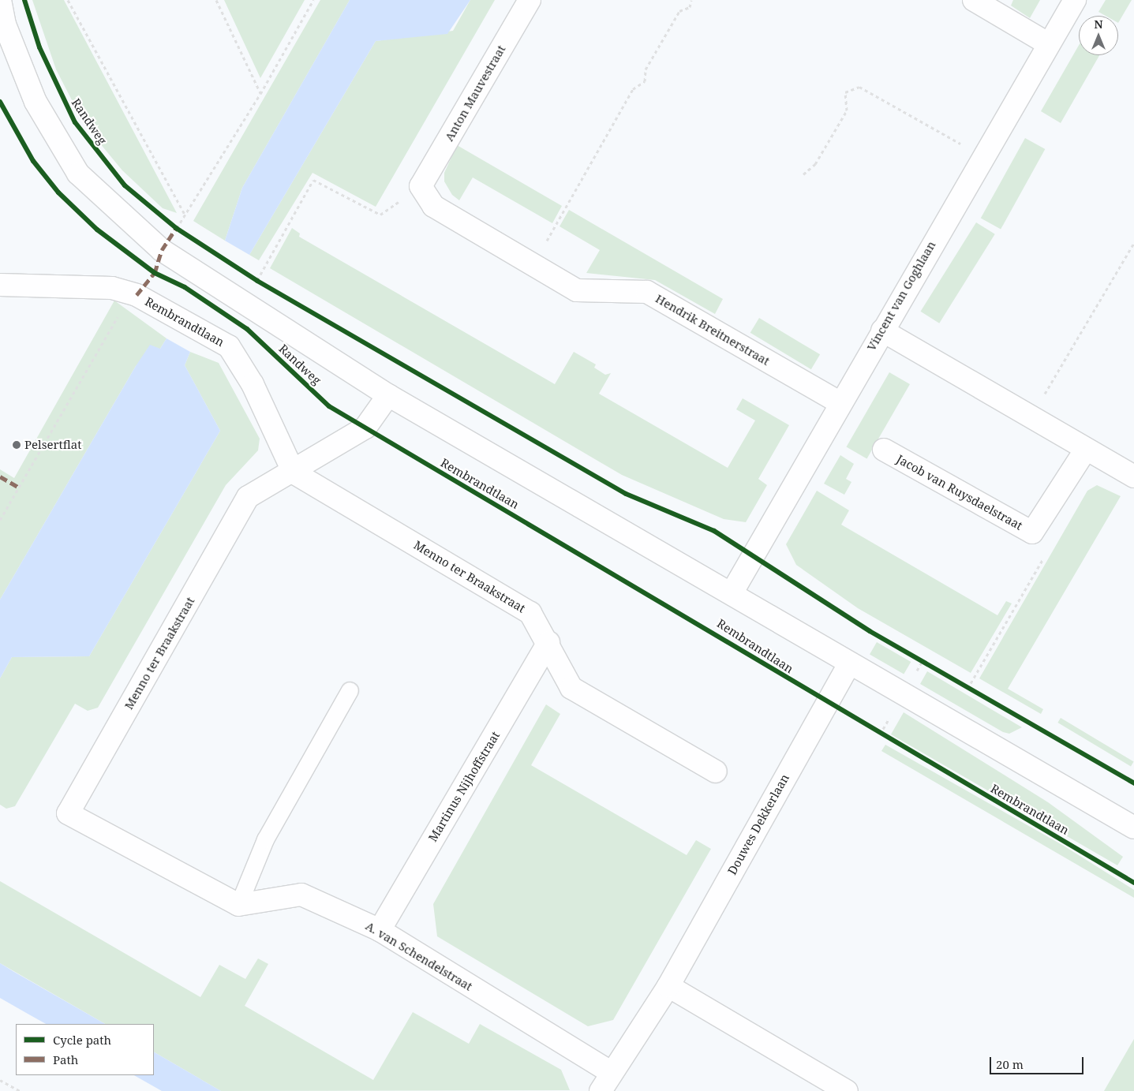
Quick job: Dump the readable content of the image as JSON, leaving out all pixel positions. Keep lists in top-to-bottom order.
{
  "streets": {
    "street": [
      "Anton Mauvestraat",
      "Randweg",
      "Vincent van Goghlaan",
      "Rembrandtlaan",
      "Hendrik Breitnerstraat",
      "Jacob van Ruysdaelstraat",
      "Menno ter Braakstraat",
      "Martinus Nijhoffstraat",
      "Douwes Dekkerlaan",
      "A. van Schendelstraat"
    ]
  },
  "crossings": [
    ["Anton Mauvestraat", "Hendrik Breitnerstraat"],
    ["Randweg", "Menno ter Braakstraat"],
    ["Vincent van Goghlaan", "Hendrik Breitnerstraat"],
    ["Rembrandtlaan", "Menno ter Braakstraat"],
    ["Menno ter Braakstraat", "Martinus Nijhoffstraat"],
    ["Menno ter Braakstraat", "A. van Schendelstraat"],
    ["Martinus Nijhoffstraat", "A. van Schendelstraat"],
    ["Douwes Dekkerlaan", "A. van Schendelstraat"]
  ],
  "places": ["Pelsertflat"],
  "legend": ["Cycle path", "Path"],
  "scale_bar": "20 m",
  "north": "top"
}
